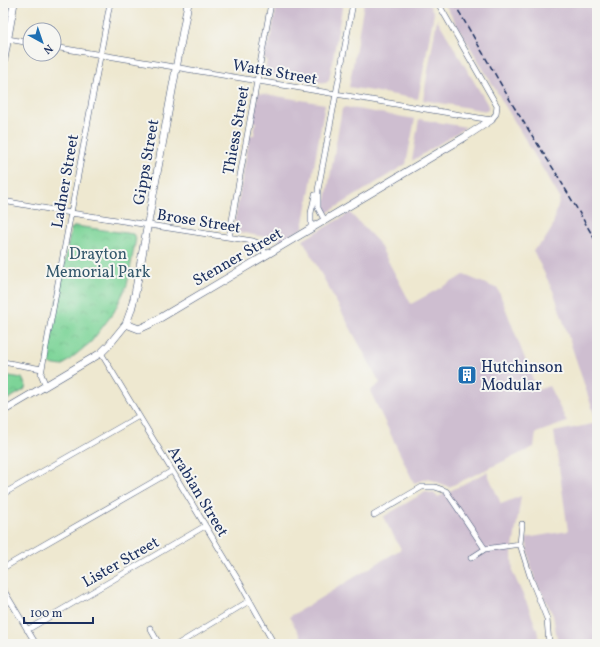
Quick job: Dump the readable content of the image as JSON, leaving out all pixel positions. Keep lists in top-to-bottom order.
{
  "streets": {
    "main road": ["Gipps Street", "Stenner Street"],
    "street": [
      "Watts Street",
      "Thiess Street",
      "Ladner Street",
      "Brose Street",
      "Arabian Street",
      "Lister Street"
    ]
  },
  "crossings": [
    ["Watts Street", "Thiess Street"],
    ["Watts Street", "Gipps Street"],
    ["Watts Street", "Ladner Street"],
    ["Watts Street", "Stenner Street"],
    ["Thiess Street", "Brose Street"],
    ["Gipps Street", "Brose Street"],
    ["Gipps Street", "Stenner Street"],
    ["Ladner Street", "Brose Street"],
    ["Brose Street", "Stenner Street"],
    ["Arabian Street", "Lister Street"]
  ],
  "parks": ["Drayton Memorial Park"],
  "places": {
    "building": ["Hutchinson Modular"]
  },
  "scale_bar": "100 m",
  "north": "bottom right"
}
